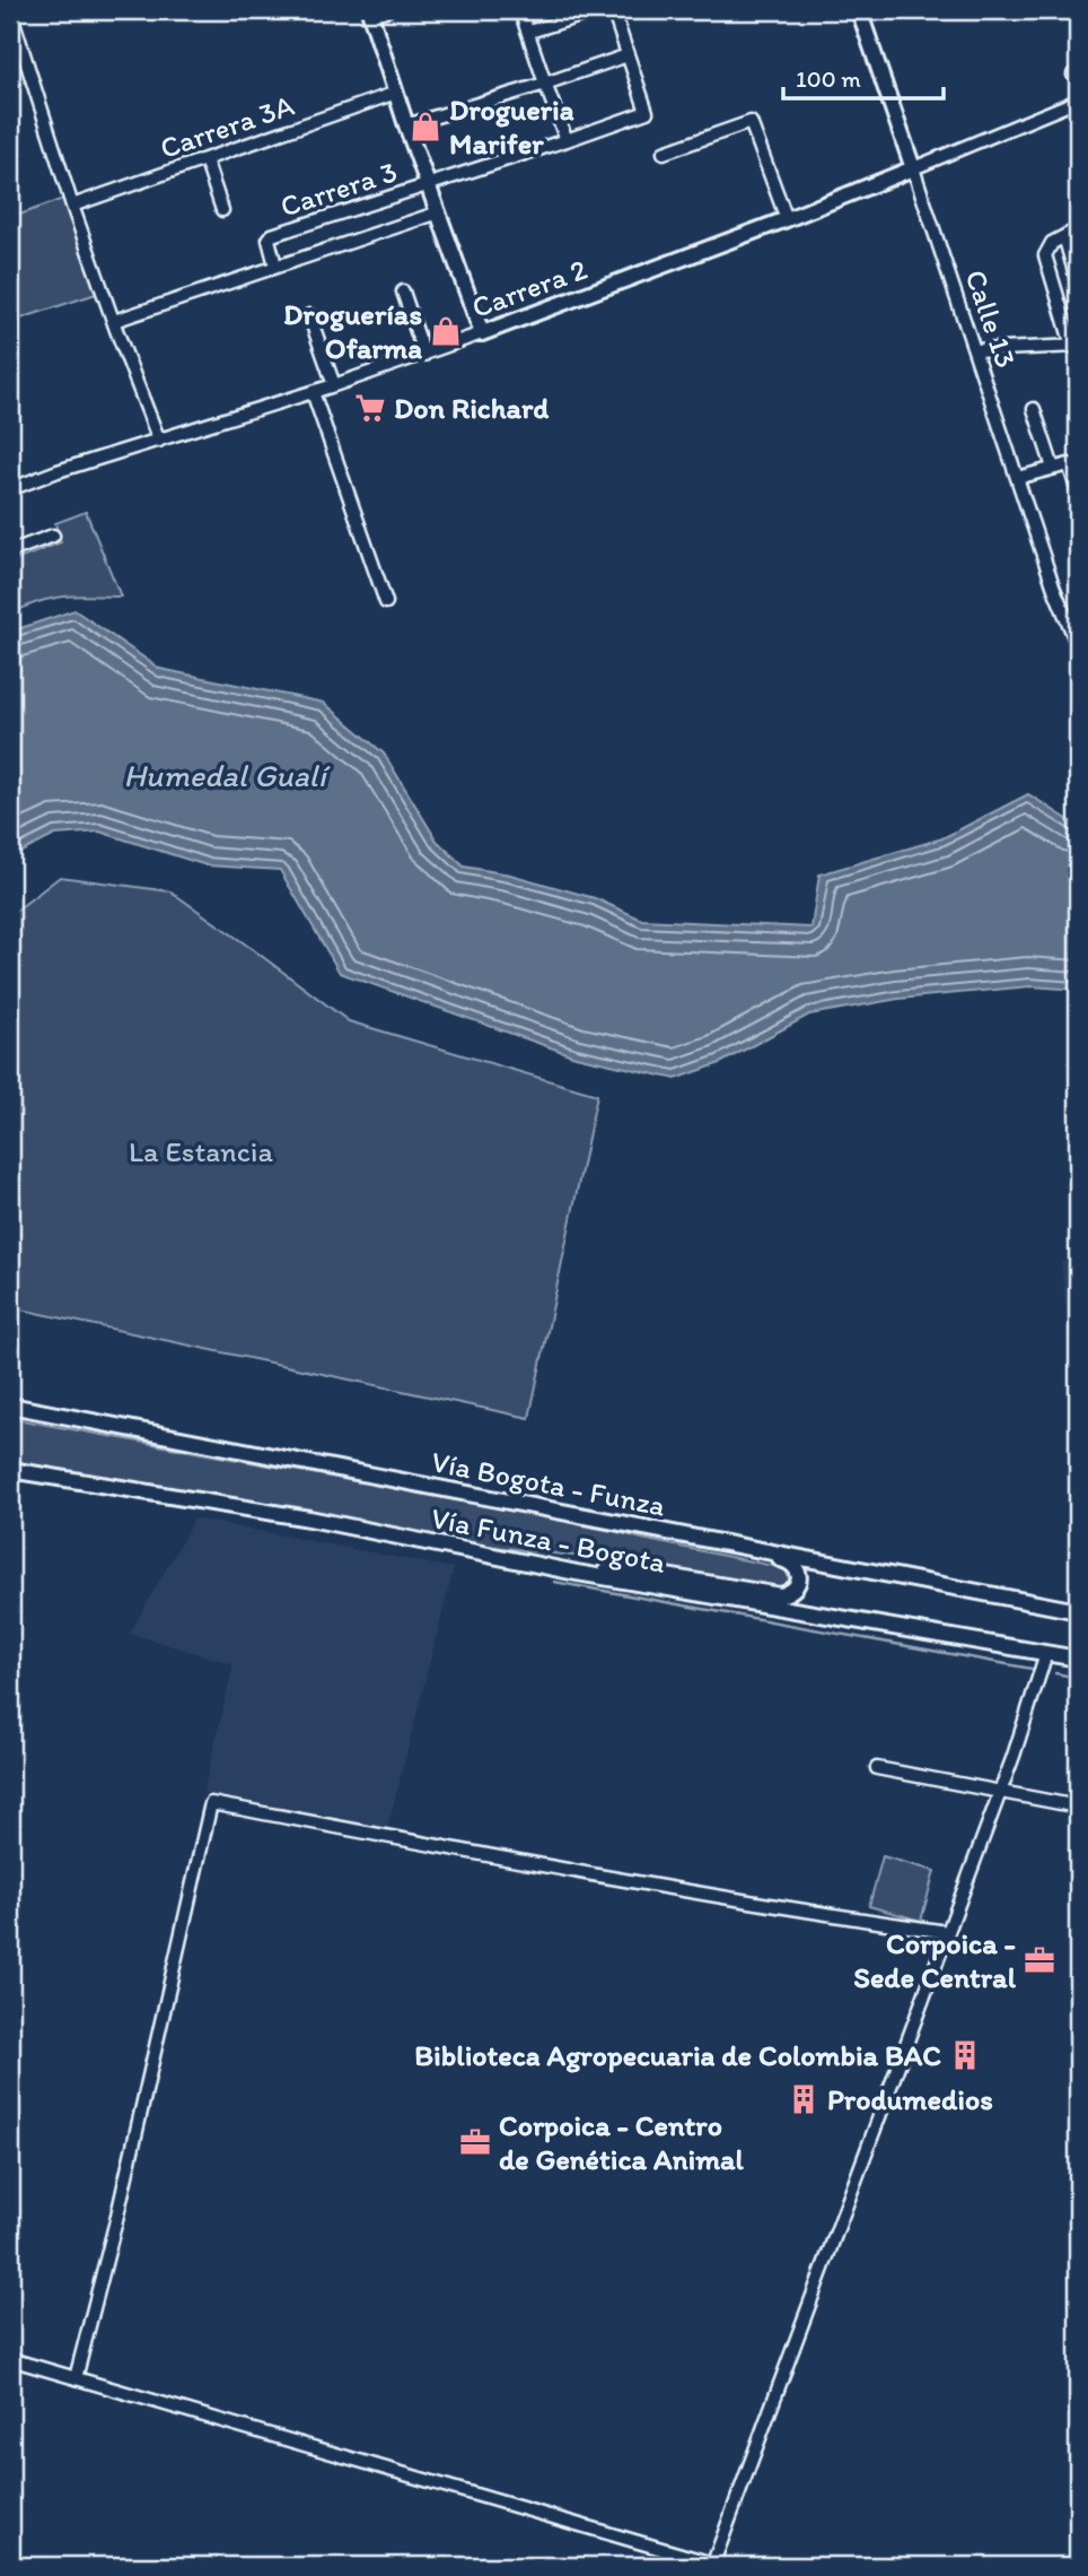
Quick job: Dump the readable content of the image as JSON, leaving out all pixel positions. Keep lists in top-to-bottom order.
{
  "streets": {
    "main road": [
      "Carrera 2",
      "Calle 13",
      "Vía Bogota - Funza",
      "Vía Funza - Bogota"
    ],
    "street": ["Carrera 3A", "Carrera 3"]
  },
  "crossings": [
    ["Carrera 2", "Calle 13"]
  ],
  "water": ["Humedal Gualí"],
  "parks": ["La Estancia"],
  "places": {
    "shop": ["Drogueria Marifer", "Droguerías Ofarma"],
    "supermarket": ["Don Richard"],
    "office": ["Corpoica - Sede Central", "Corpoica - Centro de Genética Animal"],
    "building": ["Biblioteca Agropecuaria de Colombia BAC", "Produmedios"]
  },
  "scale_bar": "100 m"
}
